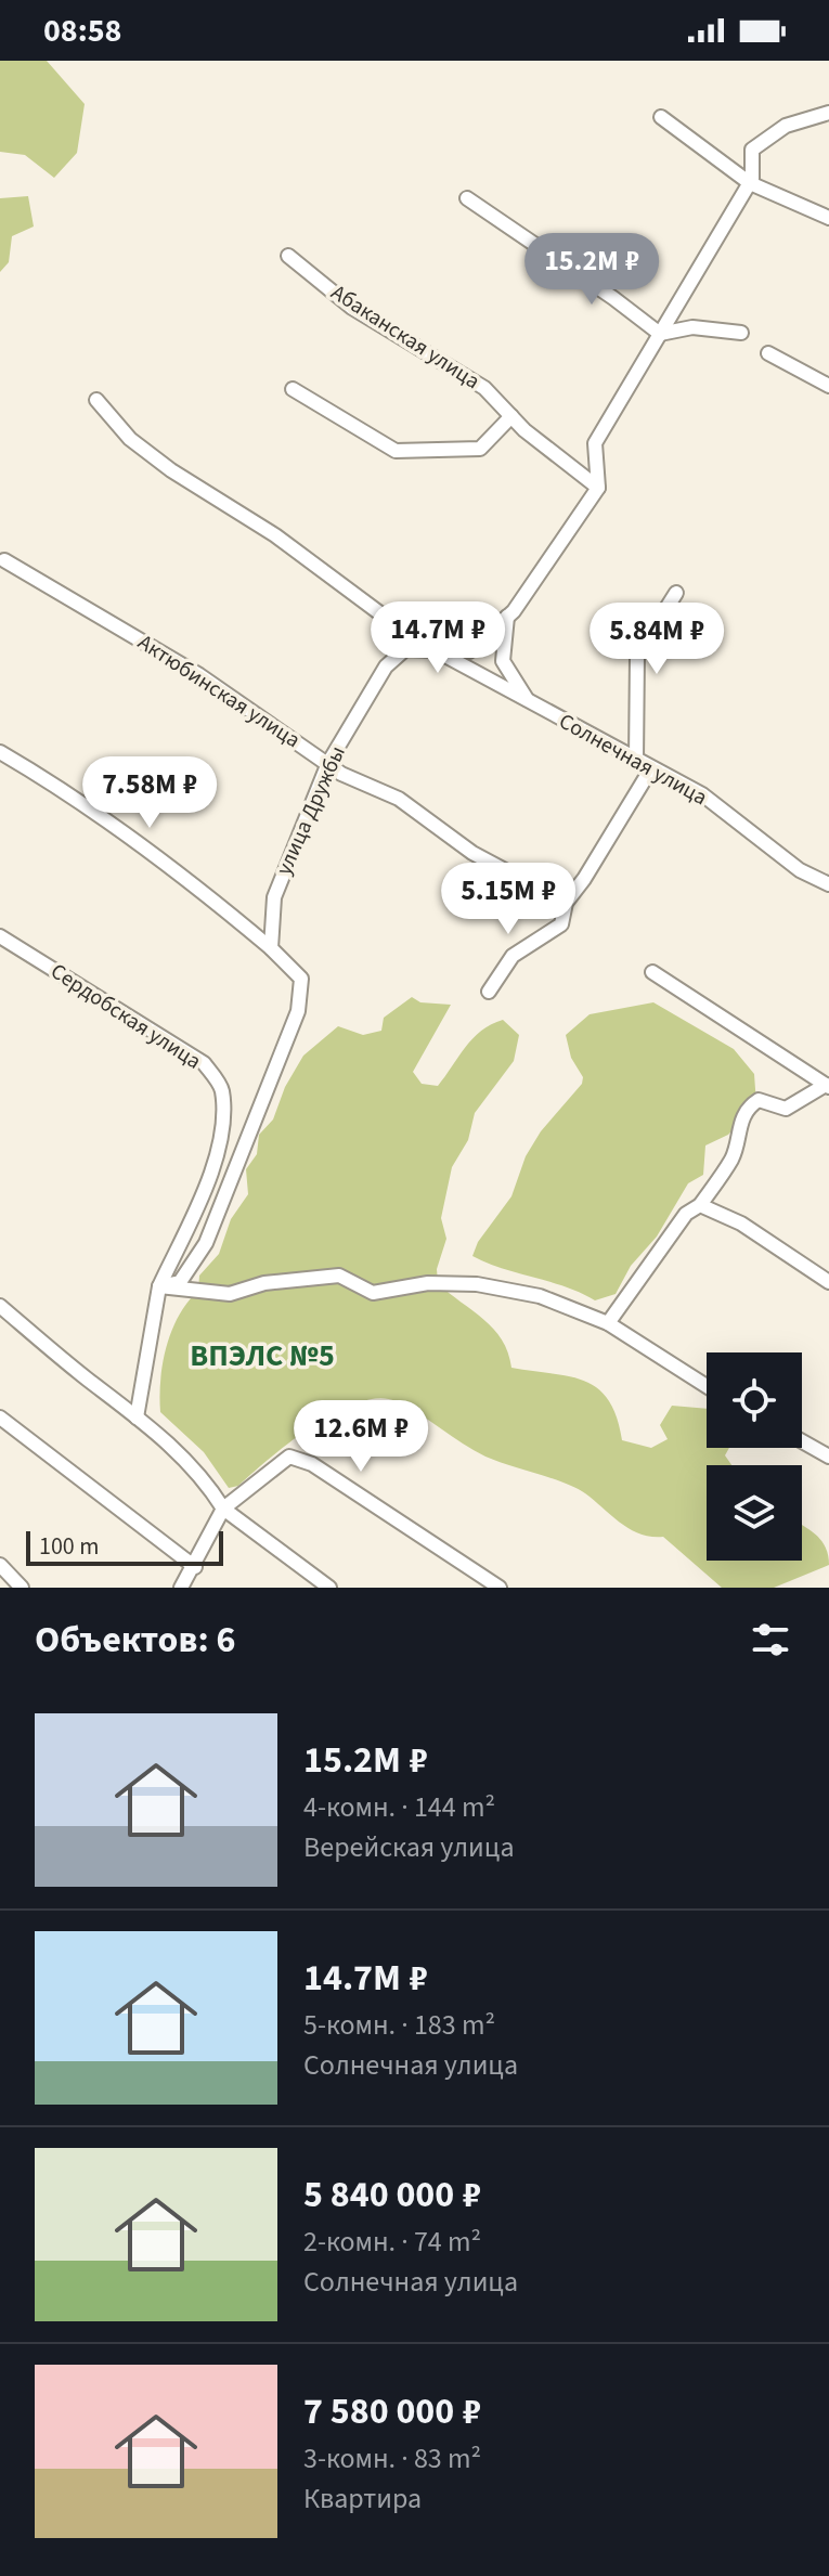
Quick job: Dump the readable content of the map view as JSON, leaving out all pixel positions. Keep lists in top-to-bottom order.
{
  "streets": {
    "street": [
      "Абаканская улица",
      "Актюбинская улица",
      "Солнечная улица",
      "улица Дружбы",
      "Сердобская улица"
    ]
  },
  "crossings": [
    ["Абаканская улица", "улица Дружбы"],
    ["Актюбинская улица", "улица Дружбы"],
    ["Солнечная улица", "улица Дружбы"]
  ],
  "districts": ["ВПЭЛС №5"],
  "scale_bar": "100 m",
  "page": {
    "status": "08:58",
    "price": [
      "15.2M ₽",
      "14.7M ₽",
      "5.84M ₽",
      "7.58M ₽",
      "5.15M ₽",
      "12.6M ₽"
    ],
    "scale": "100 m",
    "heading": "Объектов: 6",
    "list": [
      {
        "name": "15.2M ₽",
        "note": "4-комн. · 144 m² · Верейская улица"
      },
      {
        "name": "14.7M ₽",
        "note": "5-комн. · 183 m² · Солнечная улица"
      },
      {
        "name": "5 840 000 ₽",
        "note": "2-комн. · 74 m² · Солнечная улица"
      },
      {
        "name": "7 580 000 ₽",
        "note": "3-комн. · 83 m² · Квартира"
      }
    ]
  }
}
